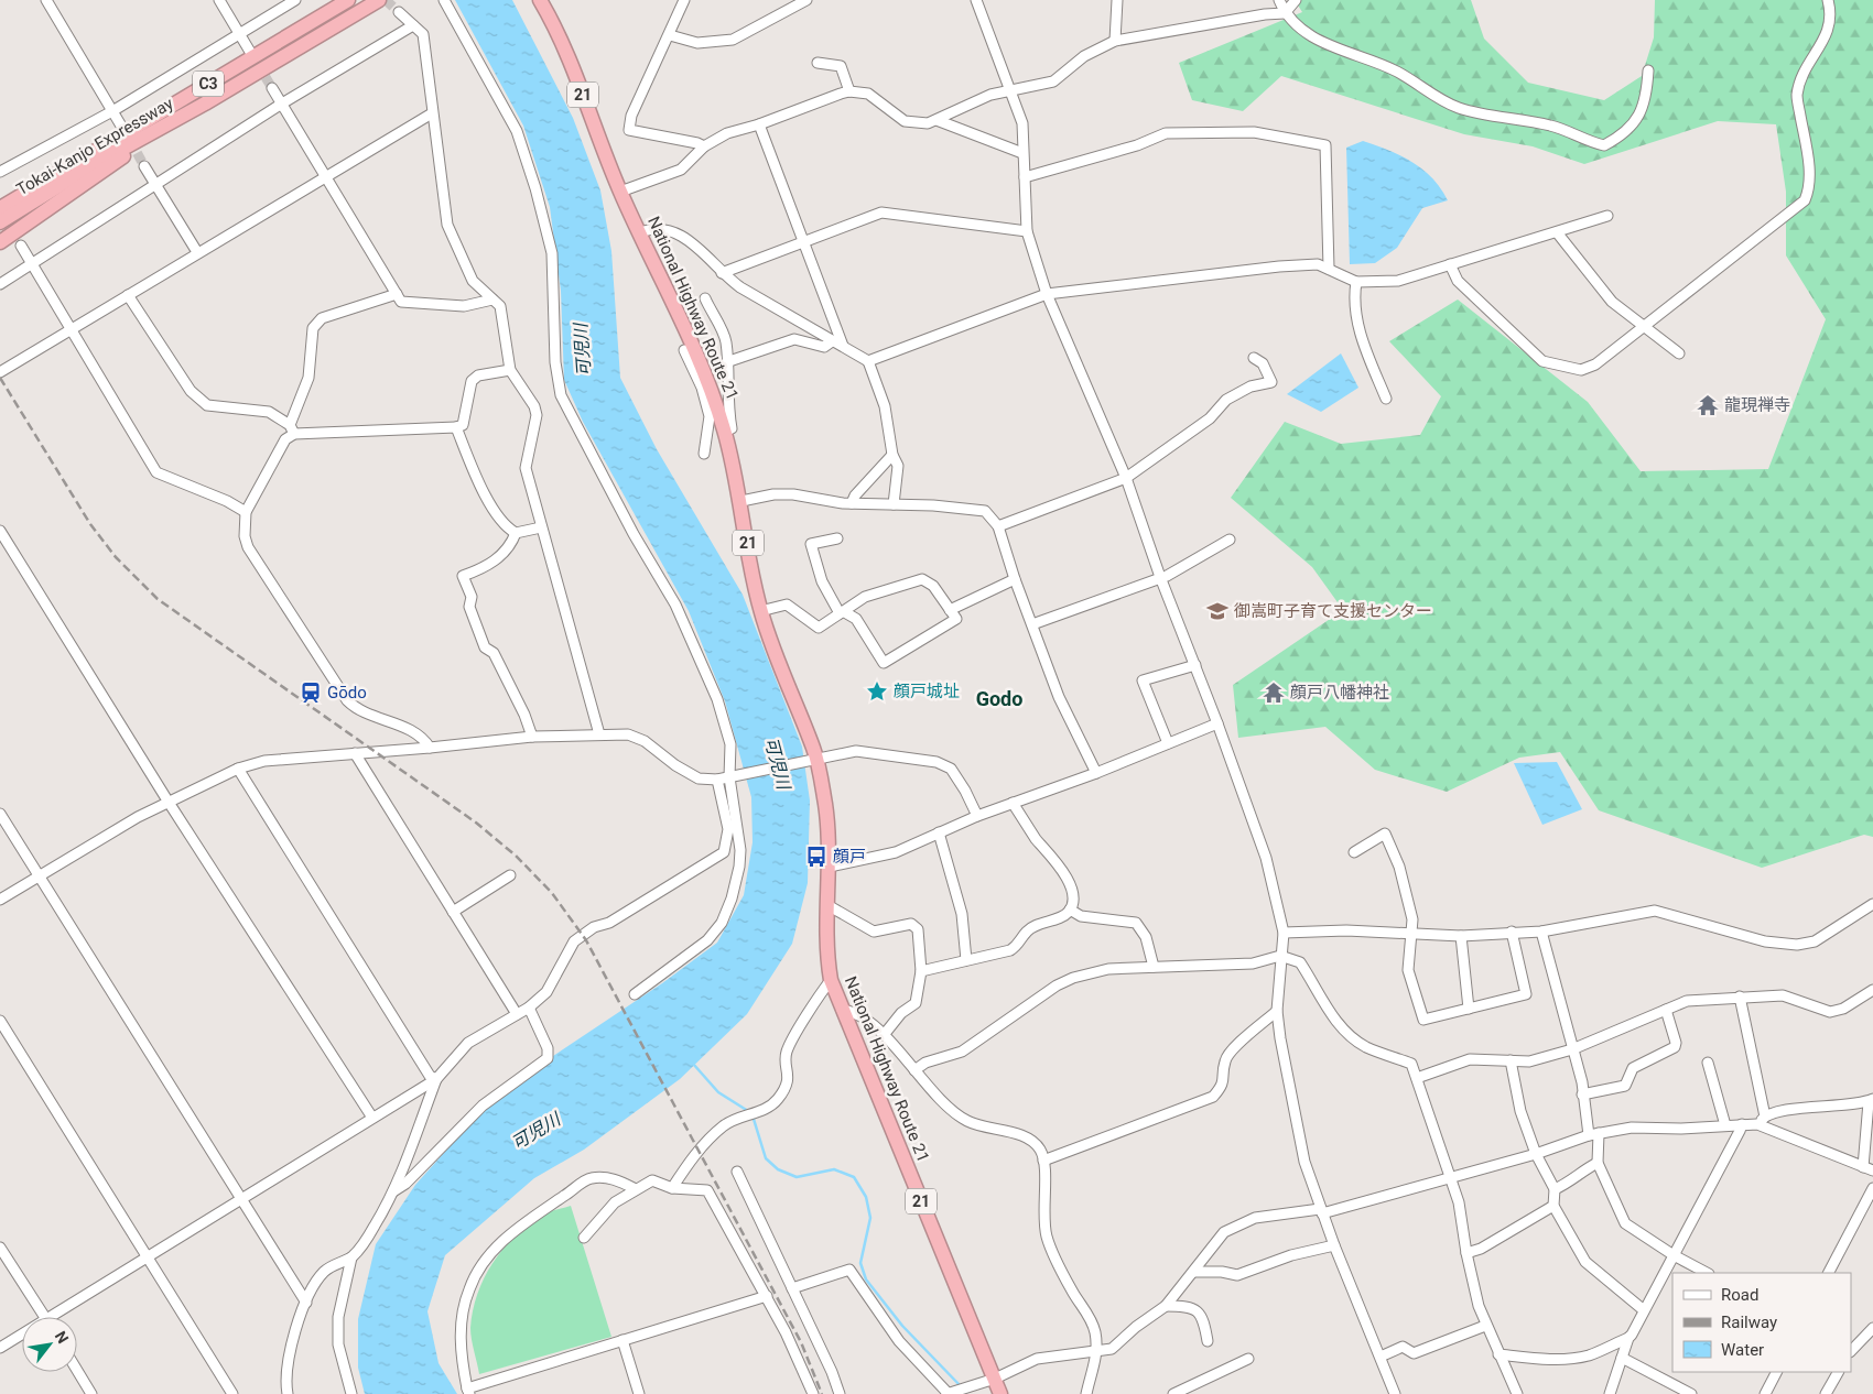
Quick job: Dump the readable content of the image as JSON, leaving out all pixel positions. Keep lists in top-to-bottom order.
{
  "streets": {
    "highway": [
      "C3",
      "21",
      "Tokai-Kanjo Expressway",
      "National Highway Route 21"
    ]
  },
  "districts": ["Godo"],
  "water": ["可児川"],
  "places": {
    "temple": ["龍現禅寺", "顔戸八幡神社"],
    "school or university": ["御嵩町子育て支援センター"],
    "place": ["顔戸城址"],
    "station": ["Gōdo"],
    "bus stop": ["顔戸"]
  },
  "legend": ["Road", "Railway", "Water"],
  "north": "top right"
}
